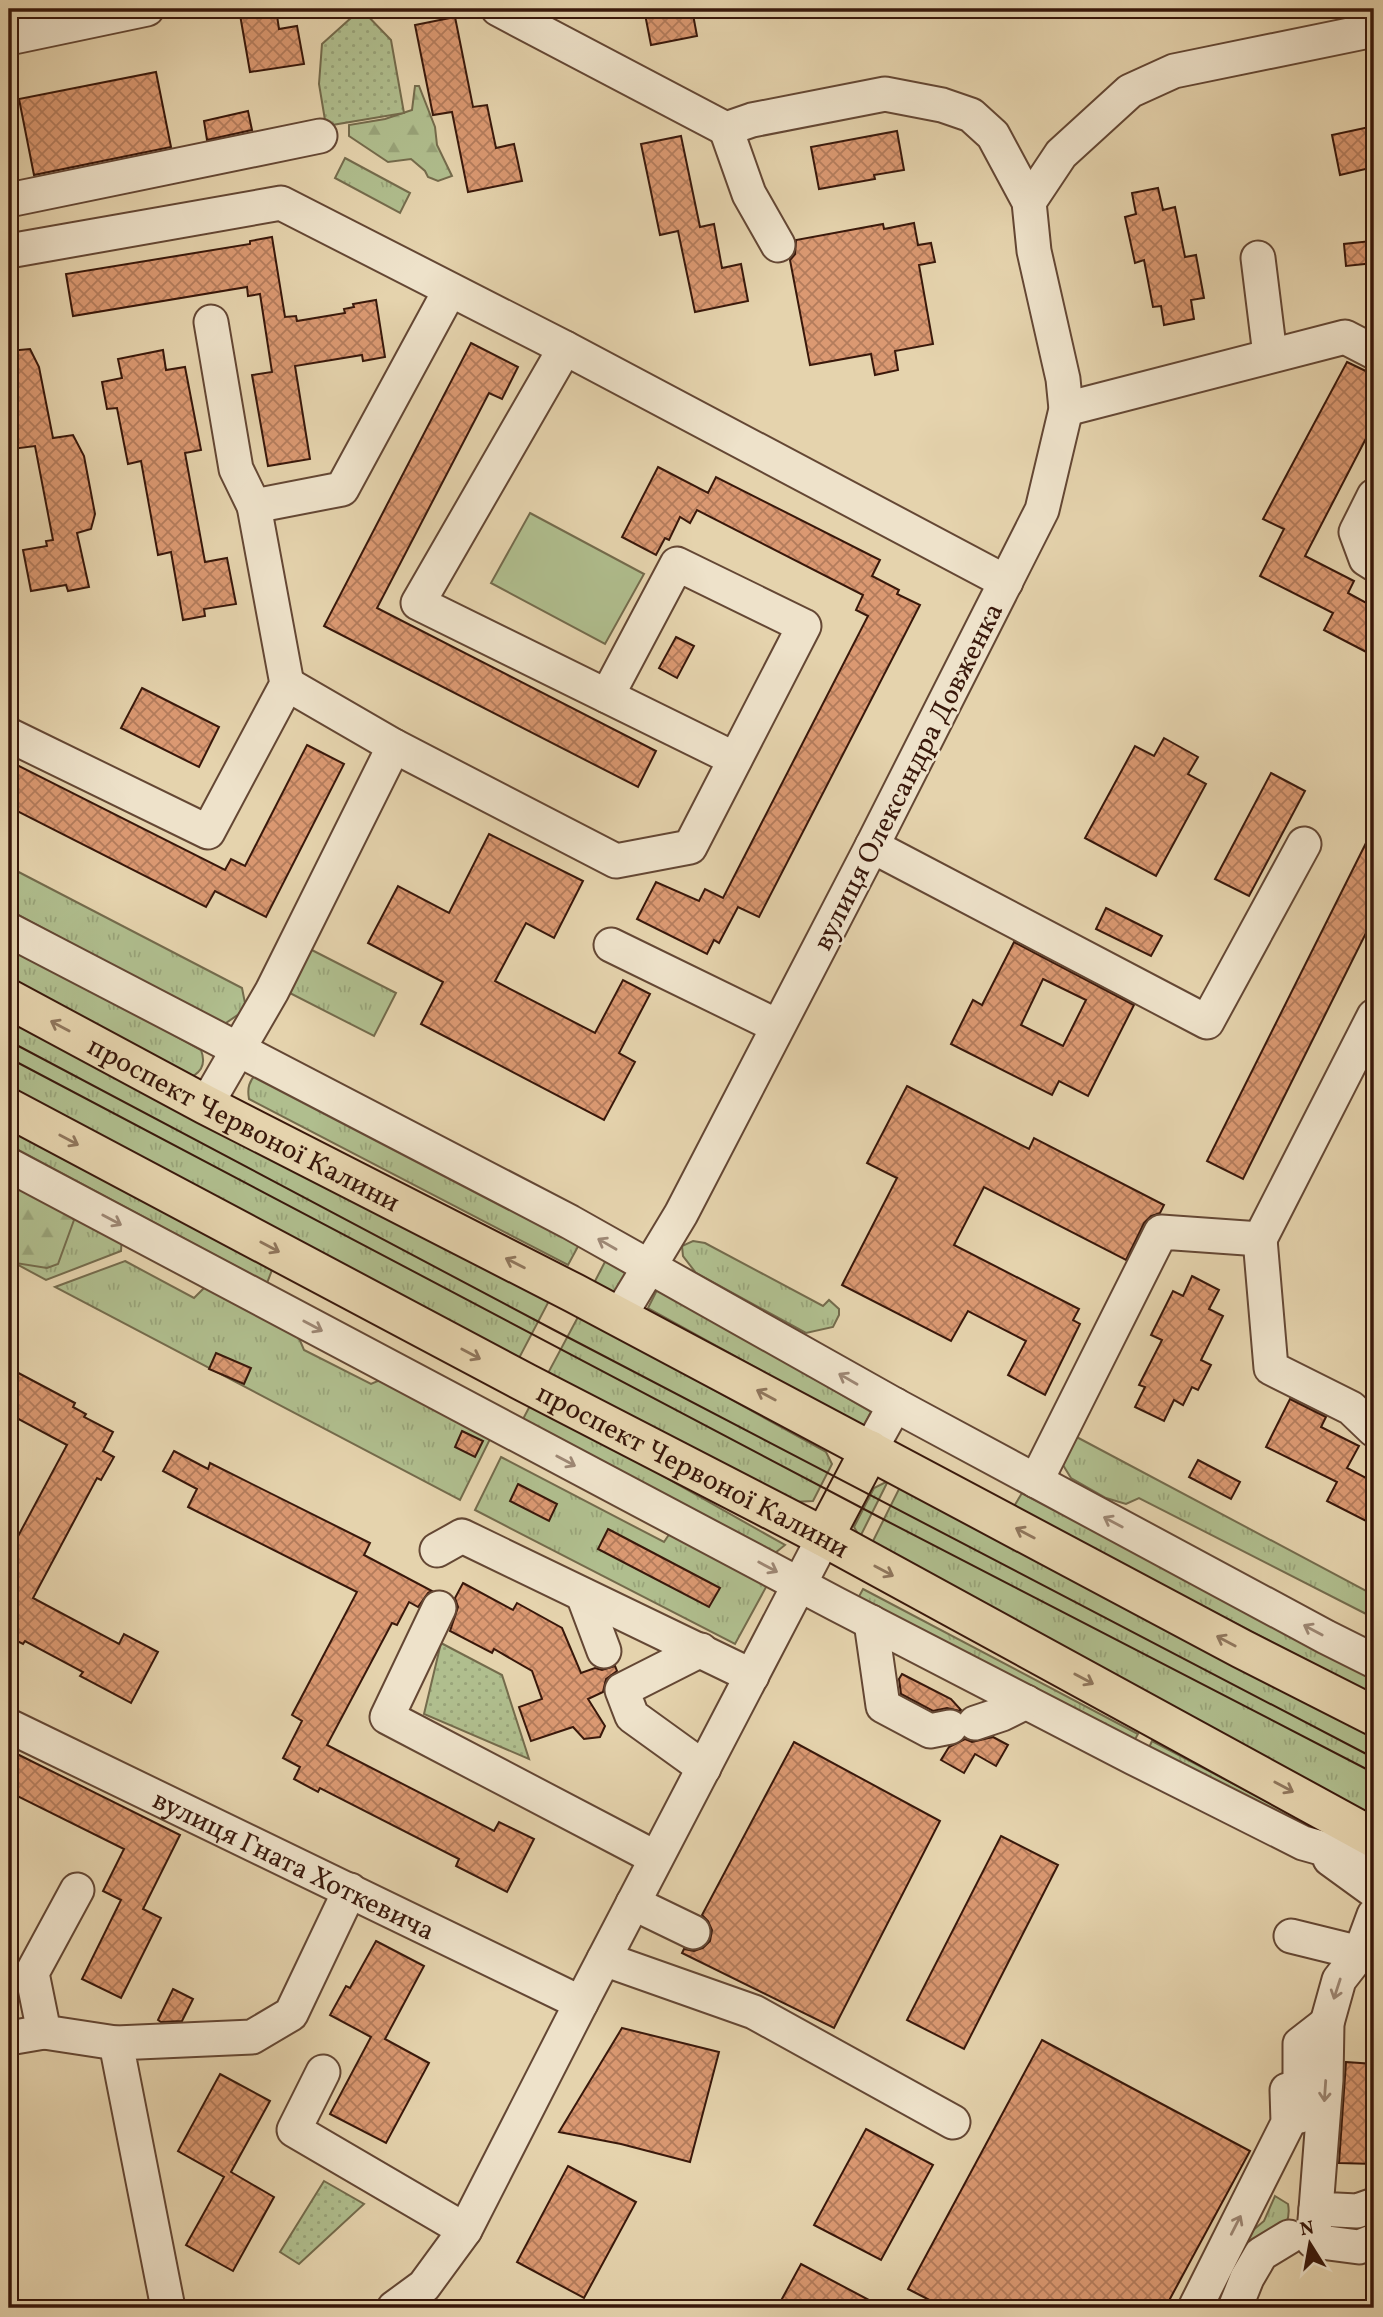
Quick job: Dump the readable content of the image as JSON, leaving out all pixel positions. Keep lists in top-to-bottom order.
{
  "streets": {
    "main road": ["проспект Червоної Калини"],
    "street": ["вулиця Олександра Довженка", "вулиця Гната Хоткевича"]
  },
  "crossings": [
    ["вулиця Олександра Довженка", "проспект Червоної Калини"]
  ],
  "north": "top"
}
